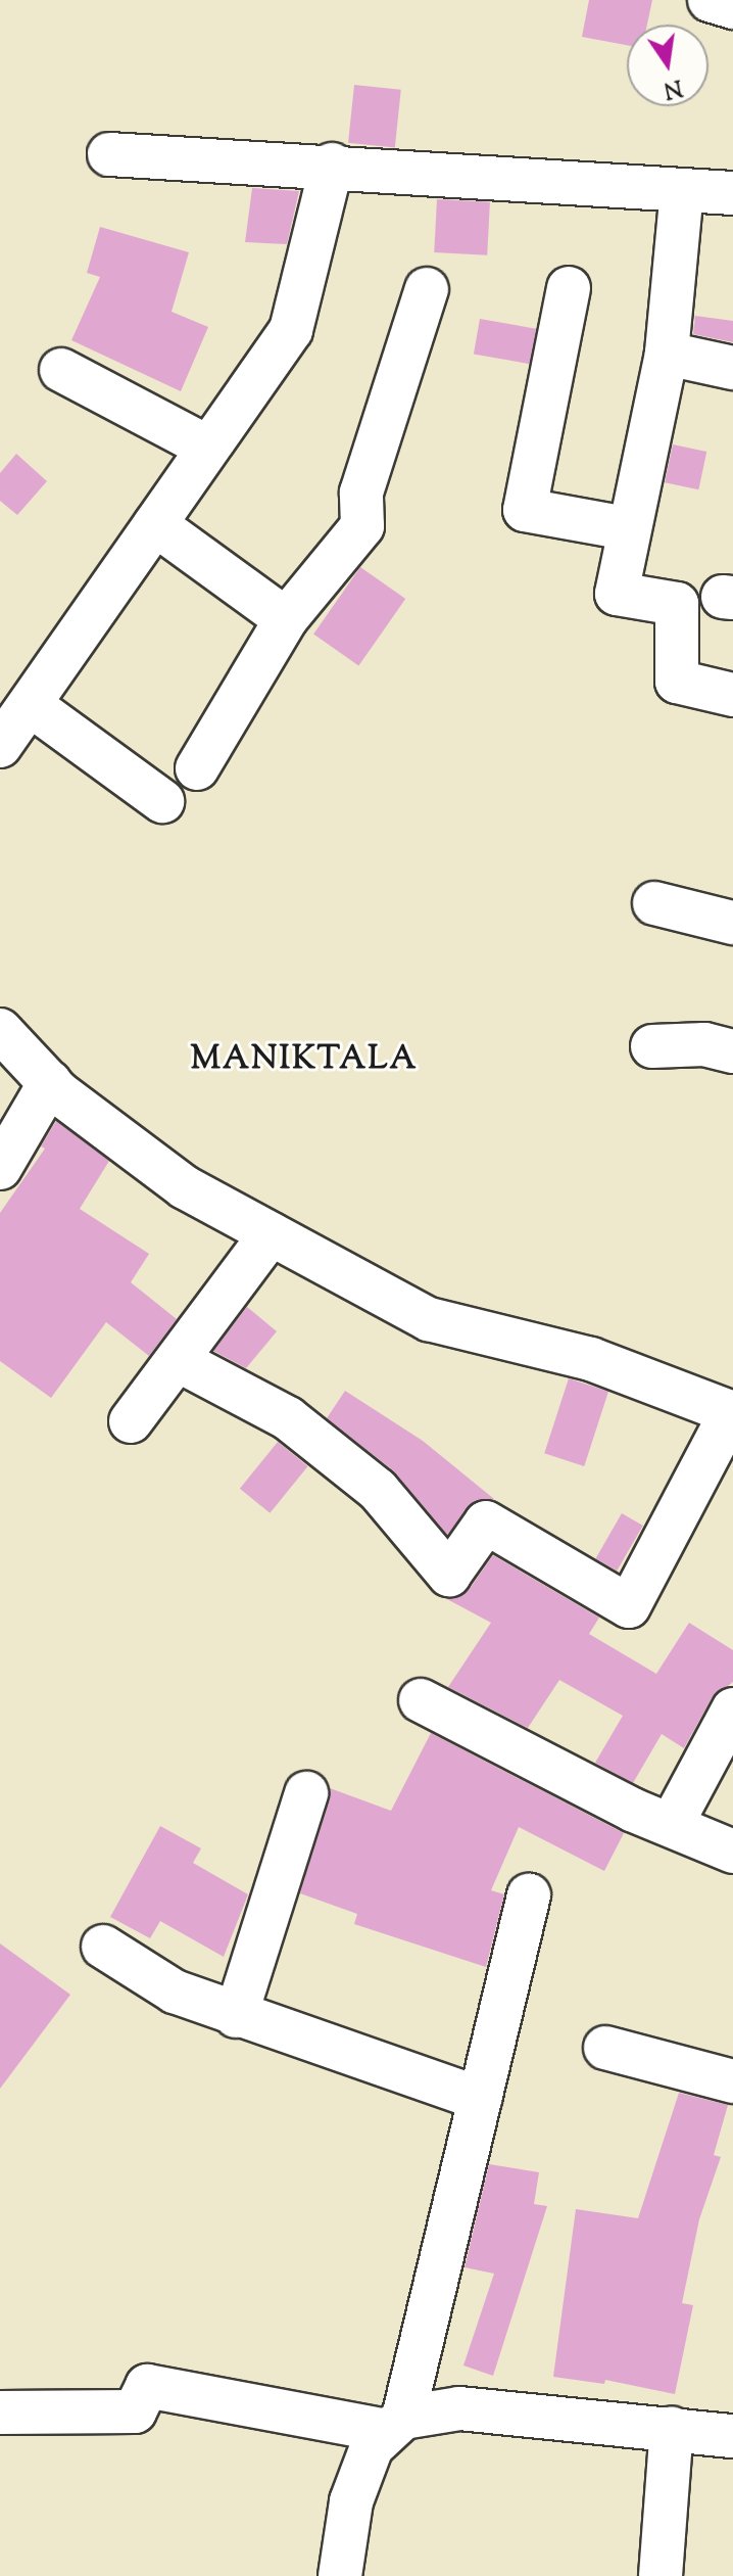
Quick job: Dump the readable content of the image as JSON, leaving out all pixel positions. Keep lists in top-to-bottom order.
{
  "districts": ["MANIKTALA"],
  "north": "bottom"
}
